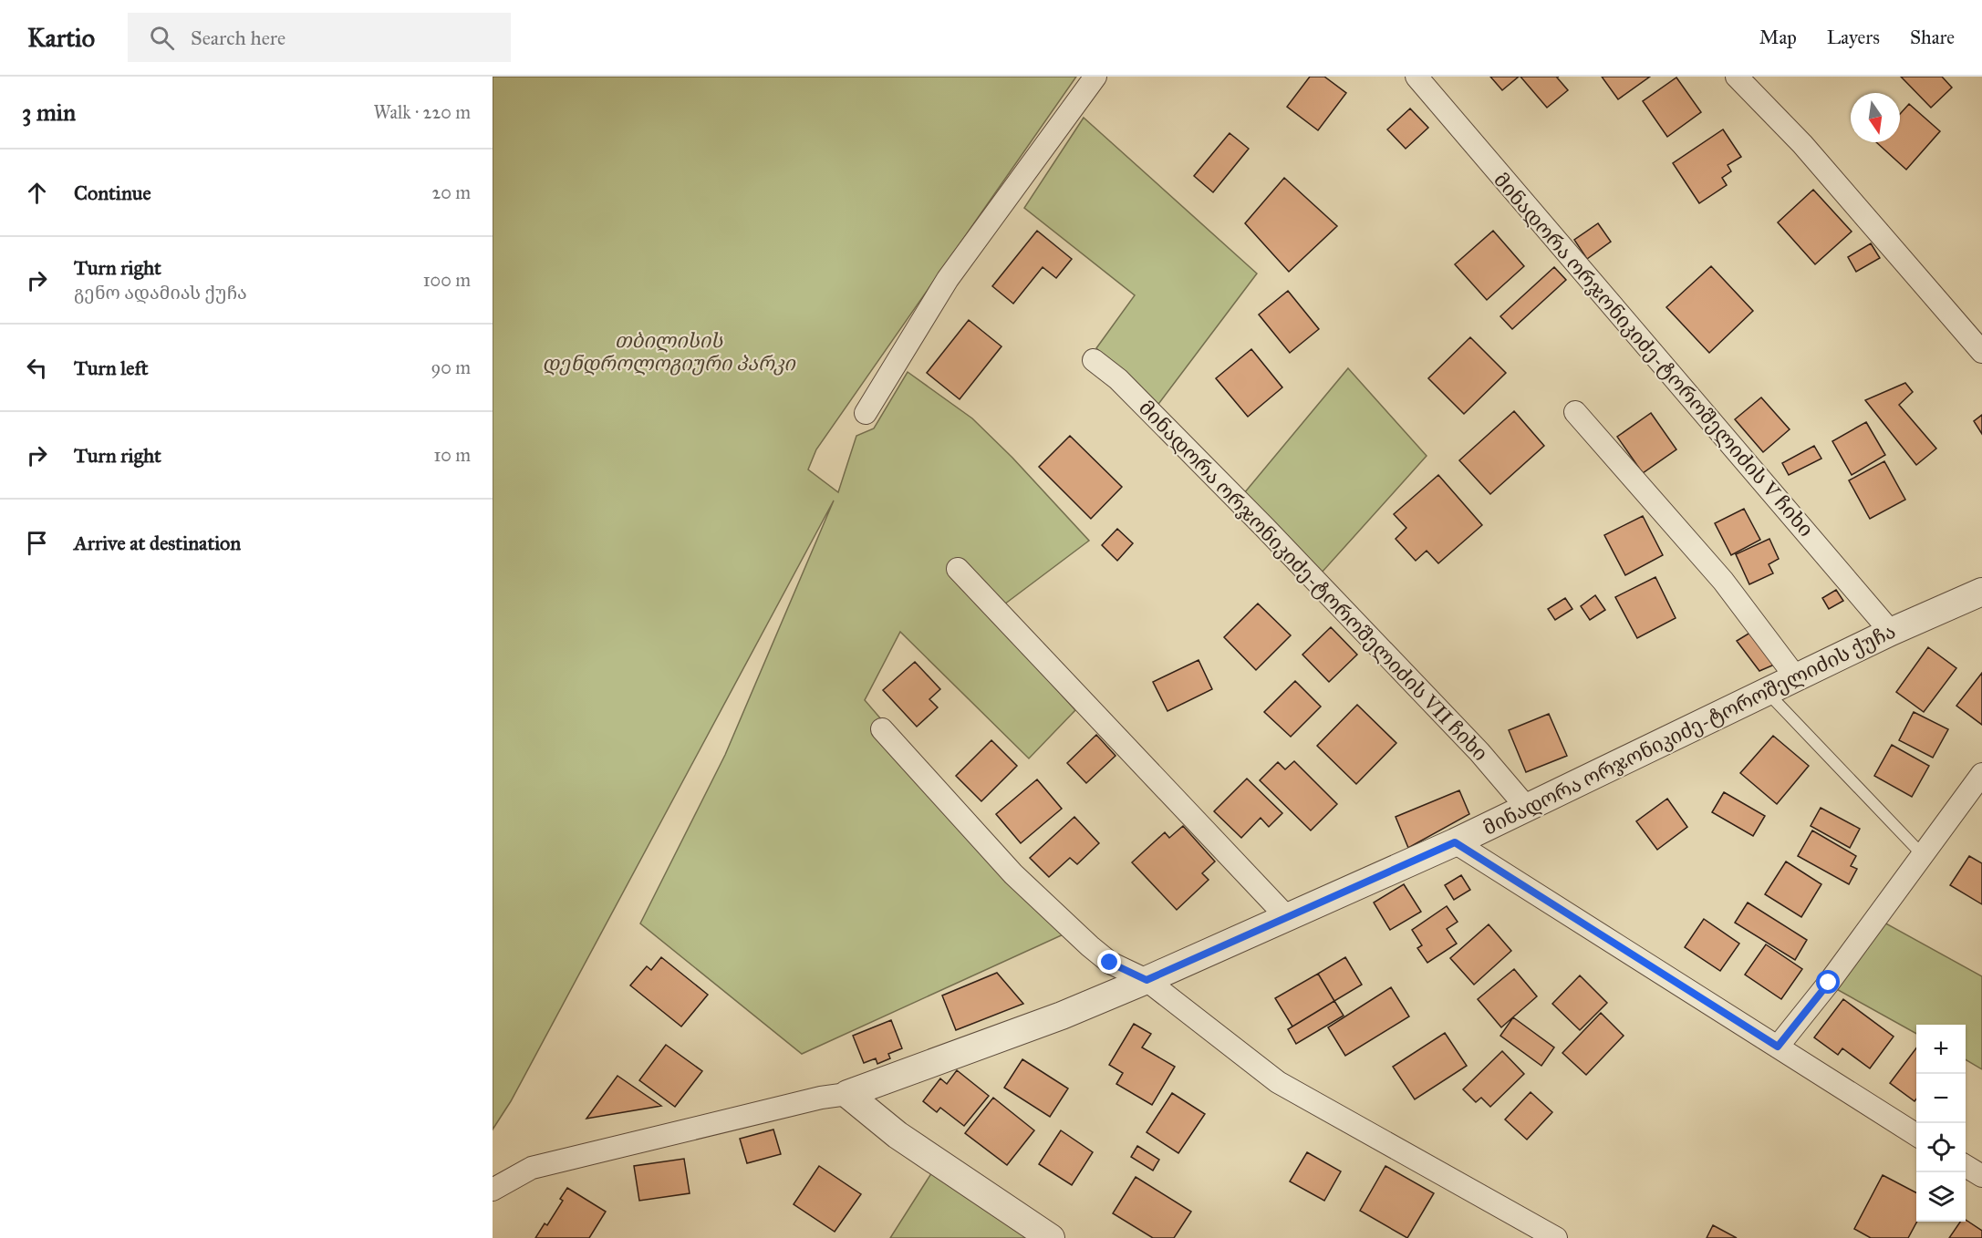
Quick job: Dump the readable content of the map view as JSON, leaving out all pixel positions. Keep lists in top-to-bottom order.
{
  "streets": {
    "street": ["მინადორა ორჯონიკიძე-ტოროშელიძის V ჩიხი", "მინადორა ორჯონიკიძე-ტოროშელიძის VII ჩიხი", "მინადორა ორჯონიკიძე-ტოროშელიძის ქუჩა"]
  },
  "crossings": [
    ["მინადორა ორჯონიკიძე-ტოროშელიძის V ჩიხი", "მინადორა ორჯონიკიძე-ტოროშელიძის ქუჩა"],
    ["მინადორა ორჯონიკიძე-ტოროშელიძის VII ჩიხი", "მინადორა ორჯონიკიძე-ტოროშელიძის ქუჩა"]
  ],
  "parks": ["თბილისის დენდროლოგიური პარკი"],
  "north": "bottom",
  "page": {
    "header": "Kartio",
    "search": "Search here",
    "nav": ["Map", "Layers", "Share"],
    "heading": ["3 min", "Walk · 220 m"],
    "list": [
      ["Continue", "20 m"],
      ["Turn right", "გენო ადამიას ქუჩა", "100 m"],
      ["Turn left", "90 m"],
      ["Turn right", "10 m"],
      "Arrive at destination"
    ],
    "map_buttons": ["+", "−"]
  }
}
